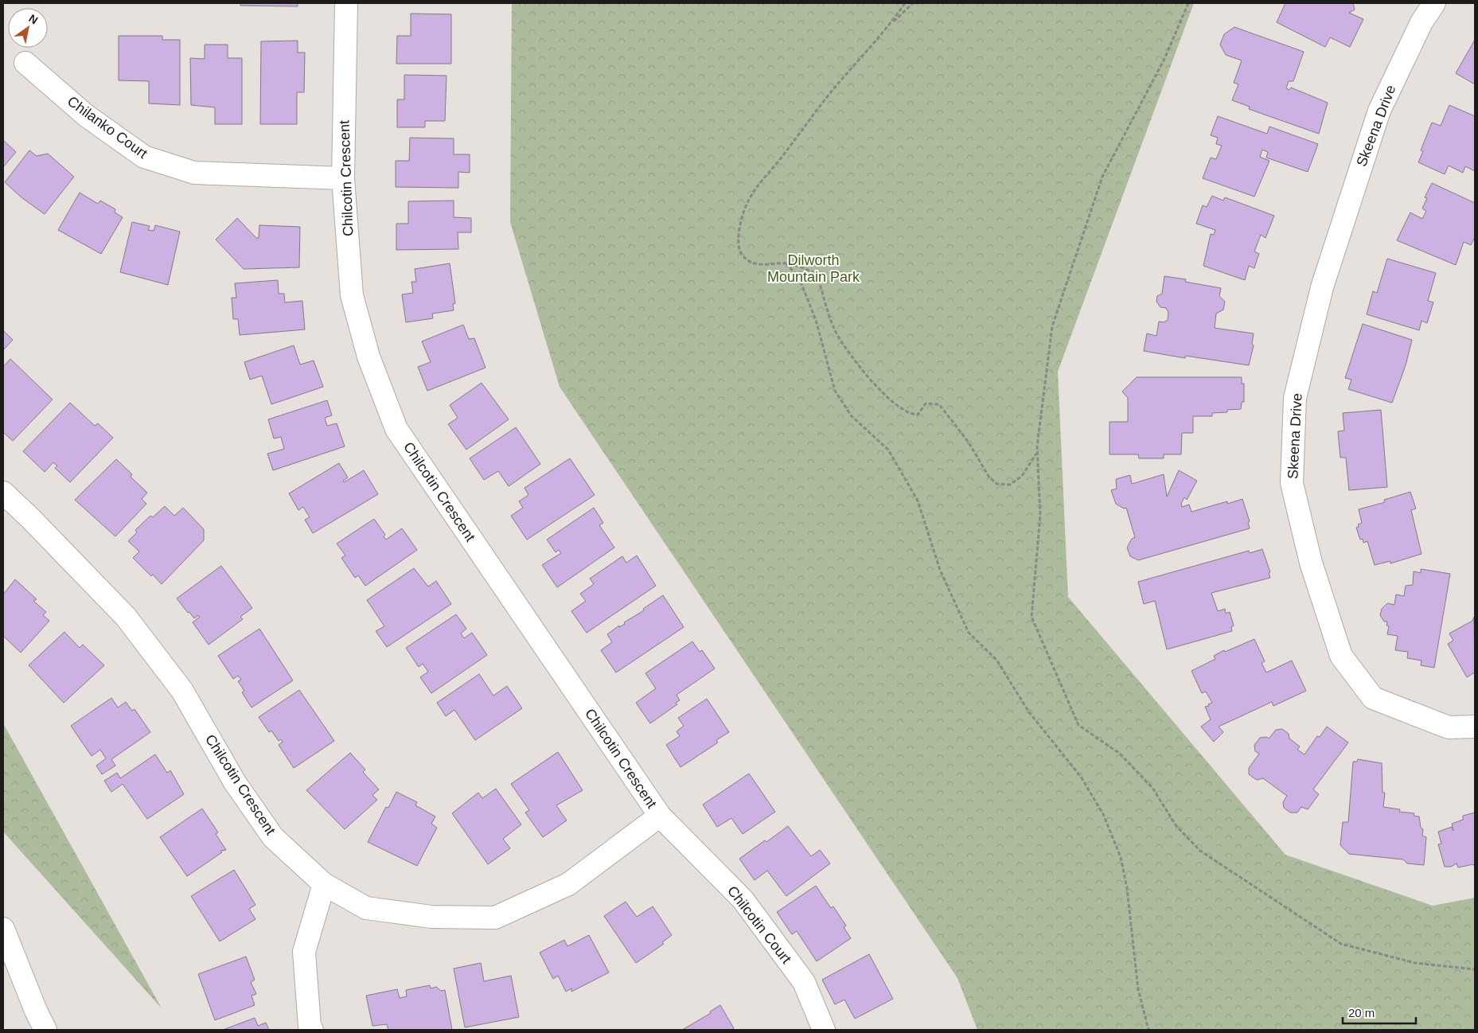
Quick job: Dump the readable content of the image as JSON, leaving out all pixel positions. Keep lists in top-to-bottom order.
{
  "streets": {
    "street": [
      "Skeena Drive",
      "Chilanko Court",
      "Chilcotin Crescent",
      "Chilcotin Court"
    ]
  },
  "crossings": [
    ["Chilanko Court", "Chilcotin Crescent"],
    ["Chilcotin Crescent", "Chilcotin Court"]
  ],
  "parks": ["Dilworth Mountain Park"],
  "scale_bar": "20 m",
  "north": "top right"
}
